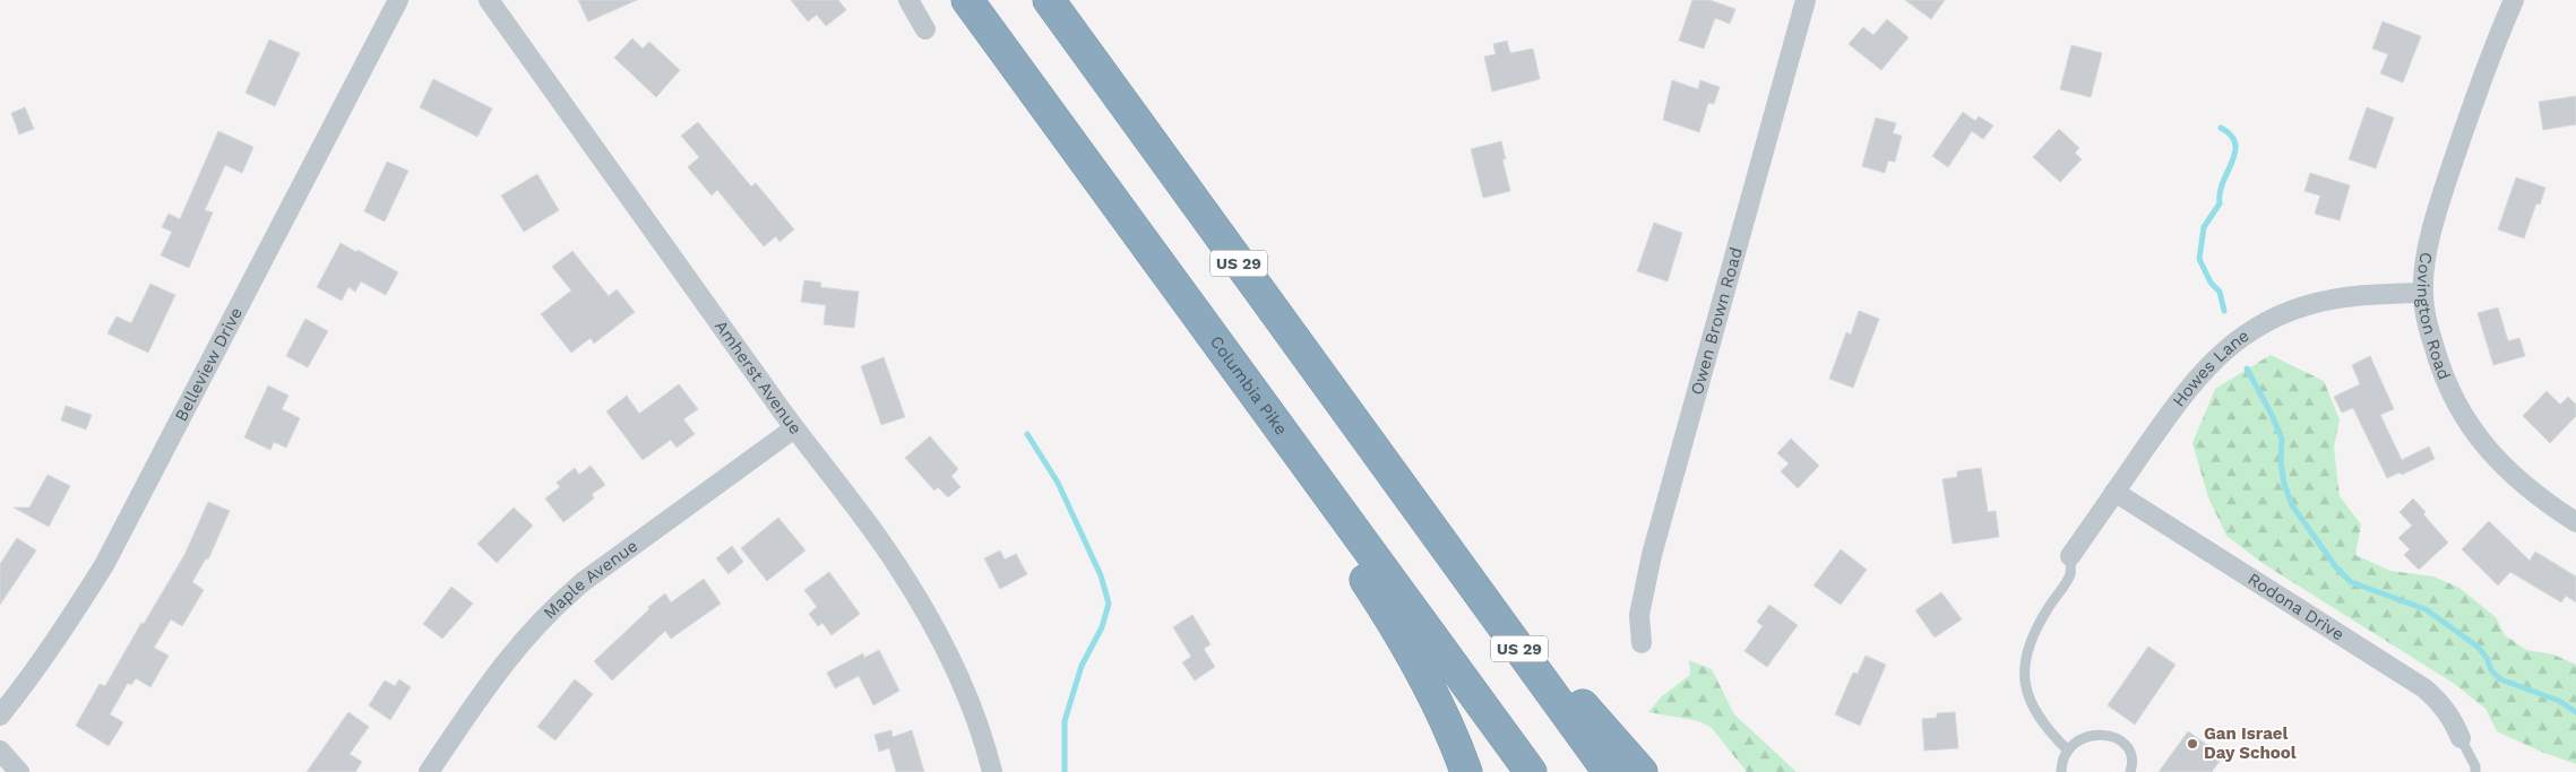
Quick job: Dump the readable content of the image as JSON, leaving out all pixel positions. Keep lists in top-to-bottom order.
{
  "streets": {
    "highway": ["US 29", "Columbia Pike"],
    "street": [
      "Covington Road",
      "Owen Brown Road",
      "Belleview Drive",
      "Howes Lane",
      "Amherst Avenue",
      "Maple Avenue",
      "Rodona Drive"
    ]
  },
  "crossings": [
    ["Covington Road", "Howes Lane"],
    ["Howes Lane", "Rodona Drive"],
    ["Amherst Avenue", "Maple Avenue"]
  ],
  "places": ["Gan Israel Day School"]
}
